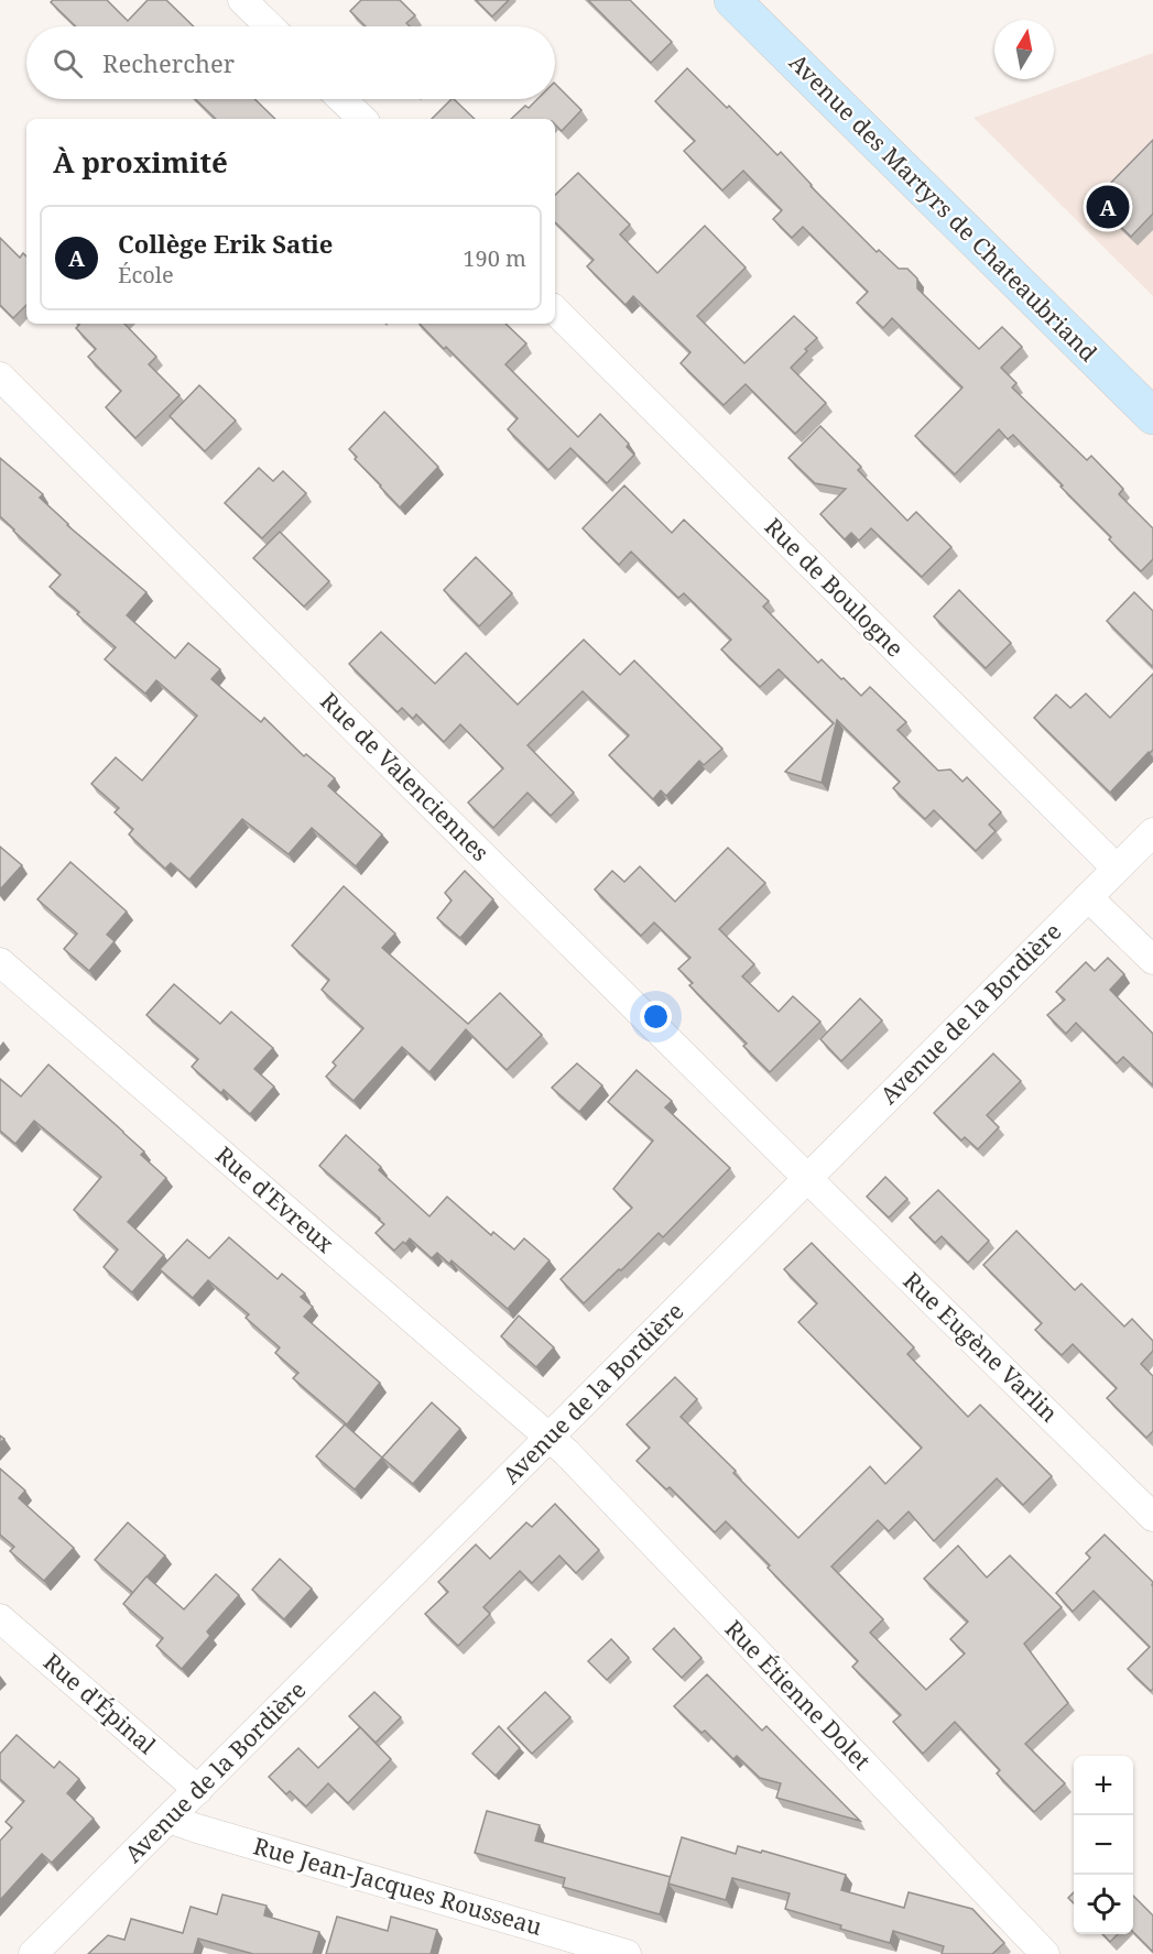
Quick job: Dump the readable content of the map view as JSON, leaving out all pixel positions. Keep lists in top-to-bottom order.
{
  "streets": {
    "street": [
      "Avenue des Martyrs de Chateaubriand",
      "Rue de Boulogne",
      "Rue de Valenciennes",
      "Avenue de la Bordière",
      "Rue d'Evreux",
      "Rue Eugène Varlin",
      "Rue Étienne Dolet",
      "Rue d'Épinal",
      "Rue Jean-Jacques Rousseau"
    ]
  },
  "crossings": [
    ["Rue de Boulogne", "Avenue de la Bordière"],
    ["Rue de Valenciennes", "Avenue de la Bordière"],
    ["Rue de Valenciennes", "Rue Eugène Varlin"],
    ["Avenue de la Bordière", "Rue d'Evreux"],
    ["Avenue de la Bordière", "Rue Eugène Varlin"],
    ["Avenue de la Bordière", "Rue Étienne Dolet"],
    ["Avenue de la Bordière", "Rue d'Épinal"],
    ["Avenue de la Bordière", "Rue Jean-Jacques Rousseau"],
    ["Rue d'Evreux", "Rue Étienne Dolet"]
  ],
  "north": "top",
  "page": {
    "search": "Rechercher",
    "heading": "À proximité",
    "pins": "A",
    "list": [
      {
        "mark": "A",
        "name": "Collège Erik Satie",
        "note": "École",
        "value": "190 m"
      }
    ],
    "map_buttons": ["+", "−"]
  }
}
